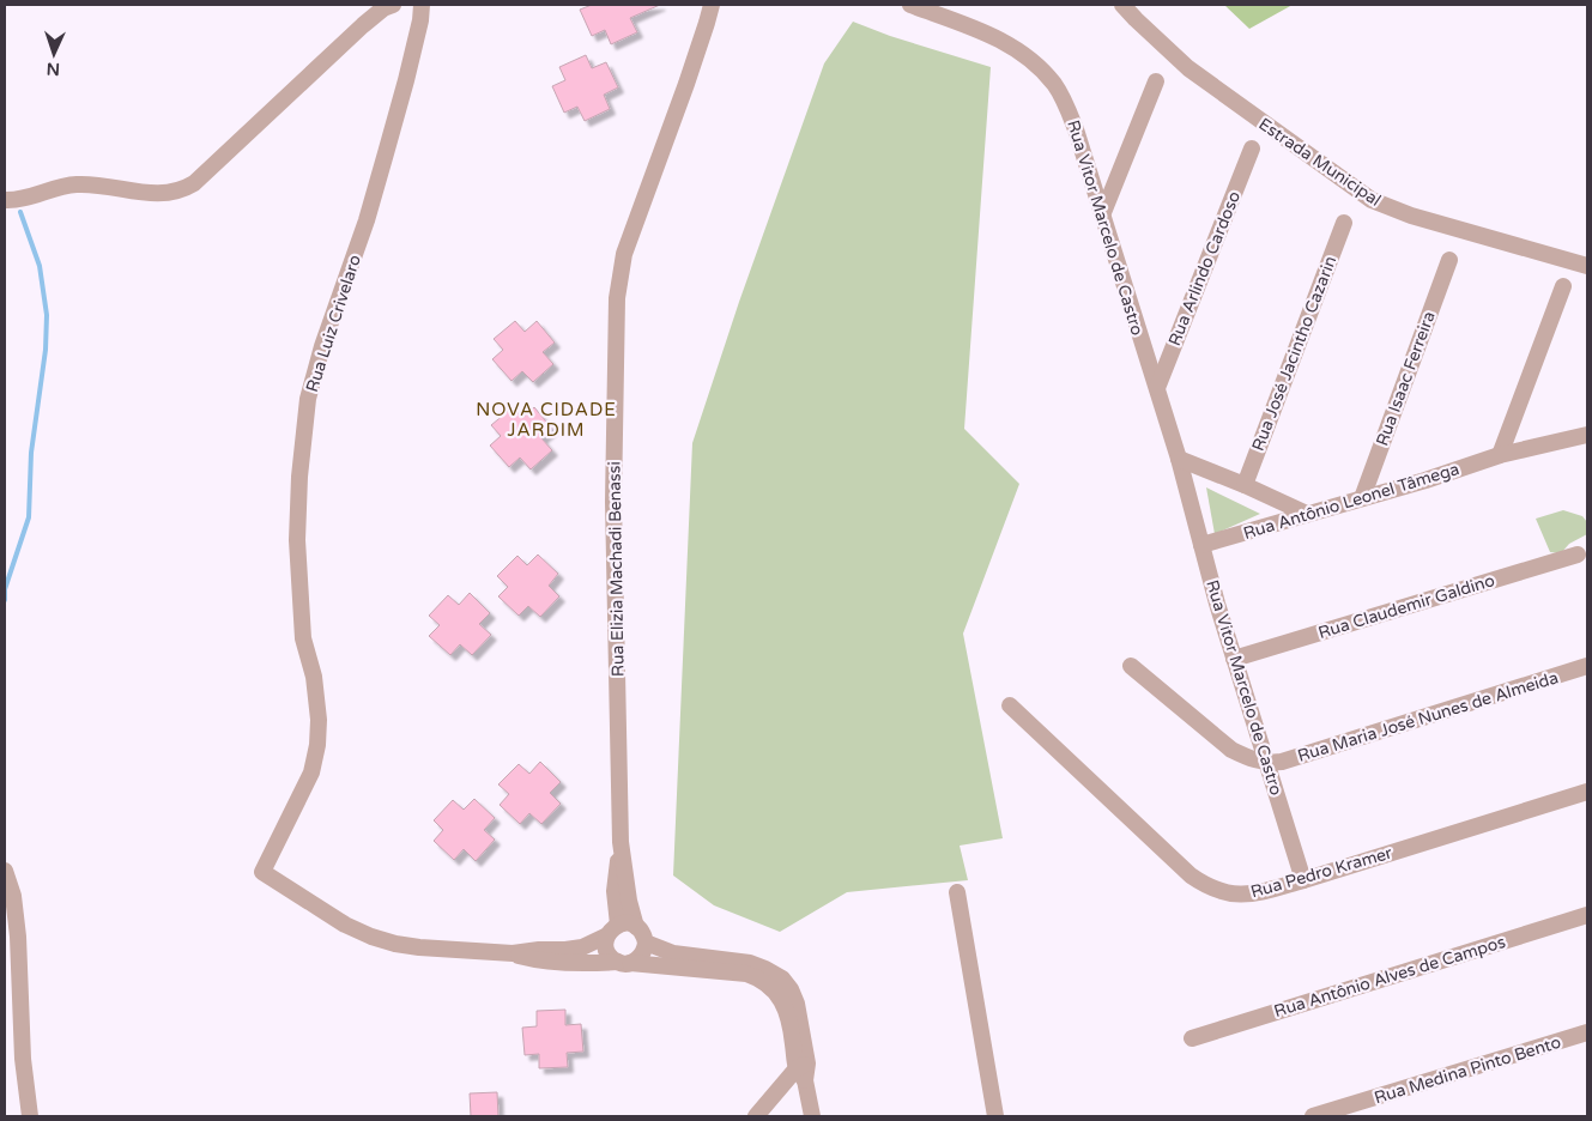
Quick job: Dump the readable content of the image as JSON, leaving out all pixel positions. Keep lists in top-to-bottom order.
{
  "streets": {
    "street": [
      "Estrada Municipal",
      "Rua Vitor Marcelo de Castro",
      "Rua Arlindo Cardoso",
      "Rua Luiz Crivelaro",
      "Rua José Jacintho Cazarin",
      "Rua Isaac Ferreira",
      "Rua Antônio Leonel Tâmega",
      "Rua Elizia Machadi Benassi",
      "Rua Claudemir Galdino",
      "Rua Maria José Nunes de Almeida",
      "Rua Pedro Kramer",
      "Rua Antônio Alves de Campos",
      "Rua Medina Pinto Bento"
    ]
  },
  "crossings": [
    ["Rua Vitor Marcelo de Castro", "Rua Arlindo Cardoso"],
    ["Rua Vitor Marcelo de Castro", "Rua Antônio Leonel Tâmega"],
    ["Rua Vitor Marcelo de Castro", "Rua Claudemir Galdino"],
    ["Rua Vitor Marcelo de Castro", "Rua Maria José Nunes de Almeida"],
    ["Rua Vitor Marcelo de Castro", "Rua Pedro Kramer"],
    ["Rua Isaac Ferreira", "Rua Antônio Leonel Tâmega"]
  ],
  "districts": ["NOVA CIDADE JARDIM"],
  "north": "bottom"
}
